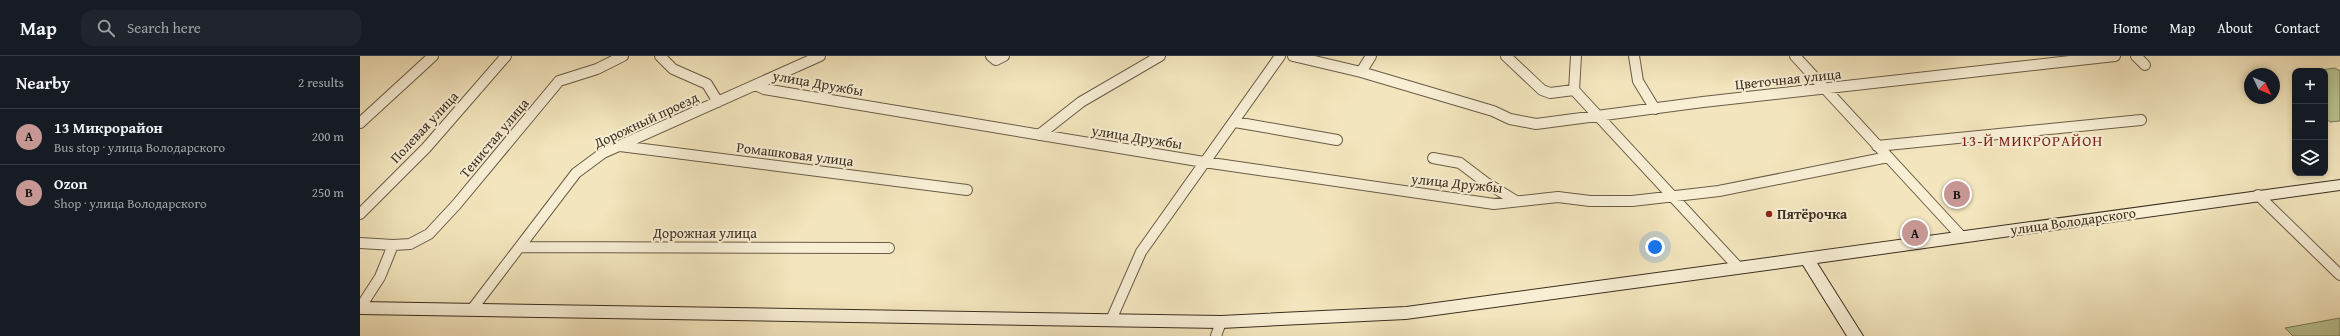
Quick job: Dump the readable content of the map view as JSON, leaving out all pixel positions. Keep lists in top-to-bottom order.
{
  "streets": {
    "main road": ["улица Володарского"],
    "street": [
      "Цветочная улица",
      "улица Дружбы",
      "Дорожный проезд",
      "Полевая улица",
      "Тенистая улица",
      "Ромашковая улица",
      "Дорожная улица"
    ]
  },
  "crossings": [
    ["улица Дружбы", "Дорожный проезд"],
    ["Дорожный проезд", "Ромашковая улица"],
    ["Дорожный проезд", "улица Володарского"],
    ["Дорожный проезд", "Дорожная улица"]
  ],
  "districts": ["13-Й МИКРОРАЙОН"],
  "places": ["Пятёрочка"],
  "north": "bottom right",
  "page": {
    "header": "Map",
    "search": "Search here",
    "nav": [
      "Home",
      "Map",
      "About",
      "Contact"
    ],
    "heading": ["Nearby", "2 results"],
    "map_buttons": ["+", "−"],
    "list": [
      {
        "mark": "A",
        "name": "13 Микрорайон",
        "note": "Bus stop · улица Володарского",
        "value": "200 m"
      },
      {
        "mark": "B",
        "name": "Ozon",
        "note": "Shop · улица Володарского",
        "value": "250 m"
      }
    ],
    "pins": ["B", "A"]
  }
}
